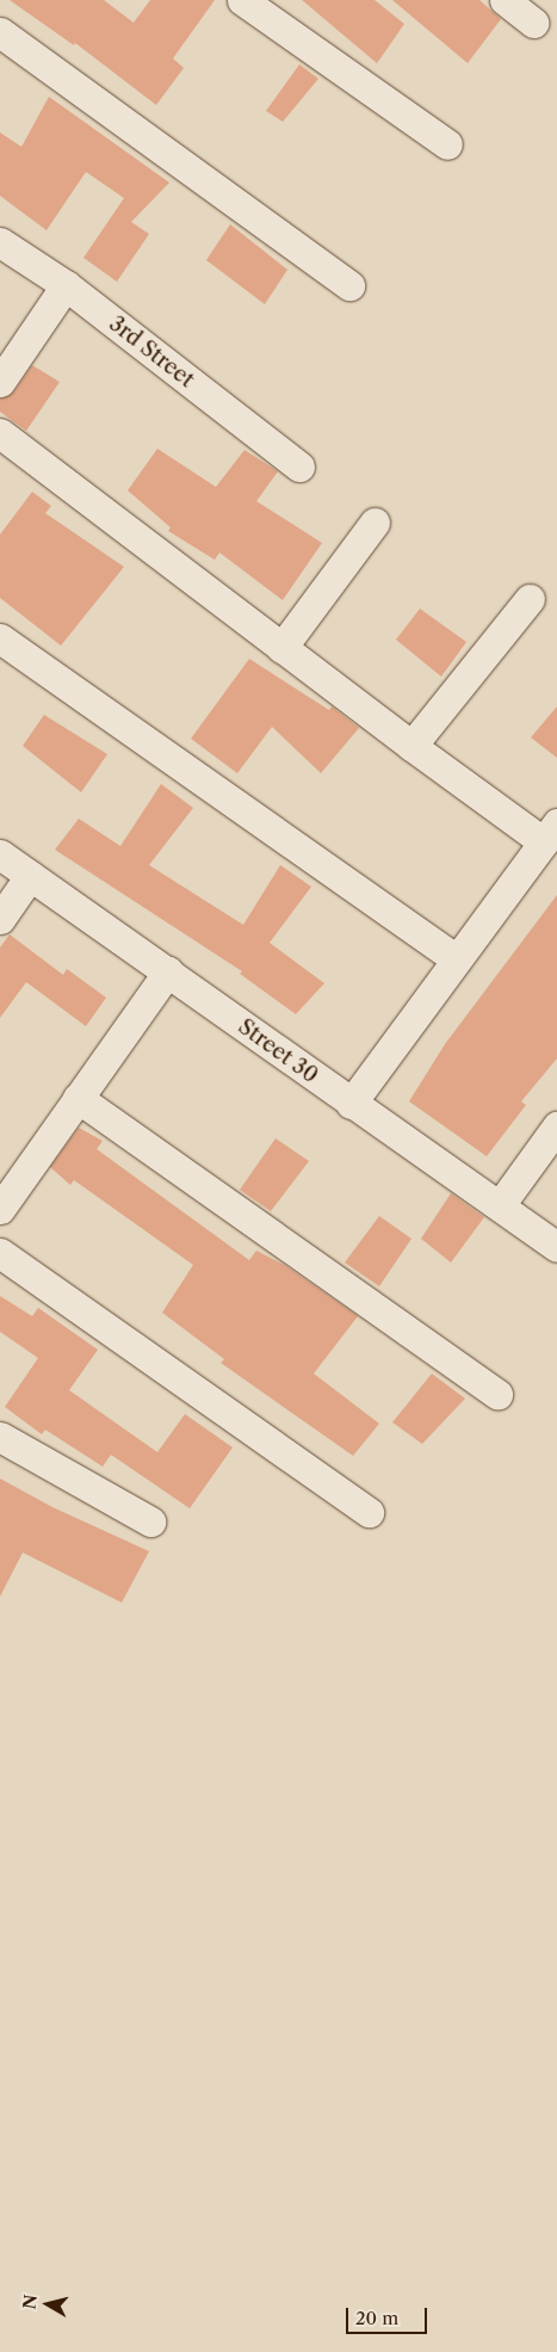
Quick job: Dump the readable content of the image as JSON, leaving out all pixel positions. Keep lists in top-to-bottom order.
{
  "streets": {
    "street": ["3rd Street", "Street 30"]
  },
  "scale_bar": "20 m",
  "north": "left"
}
